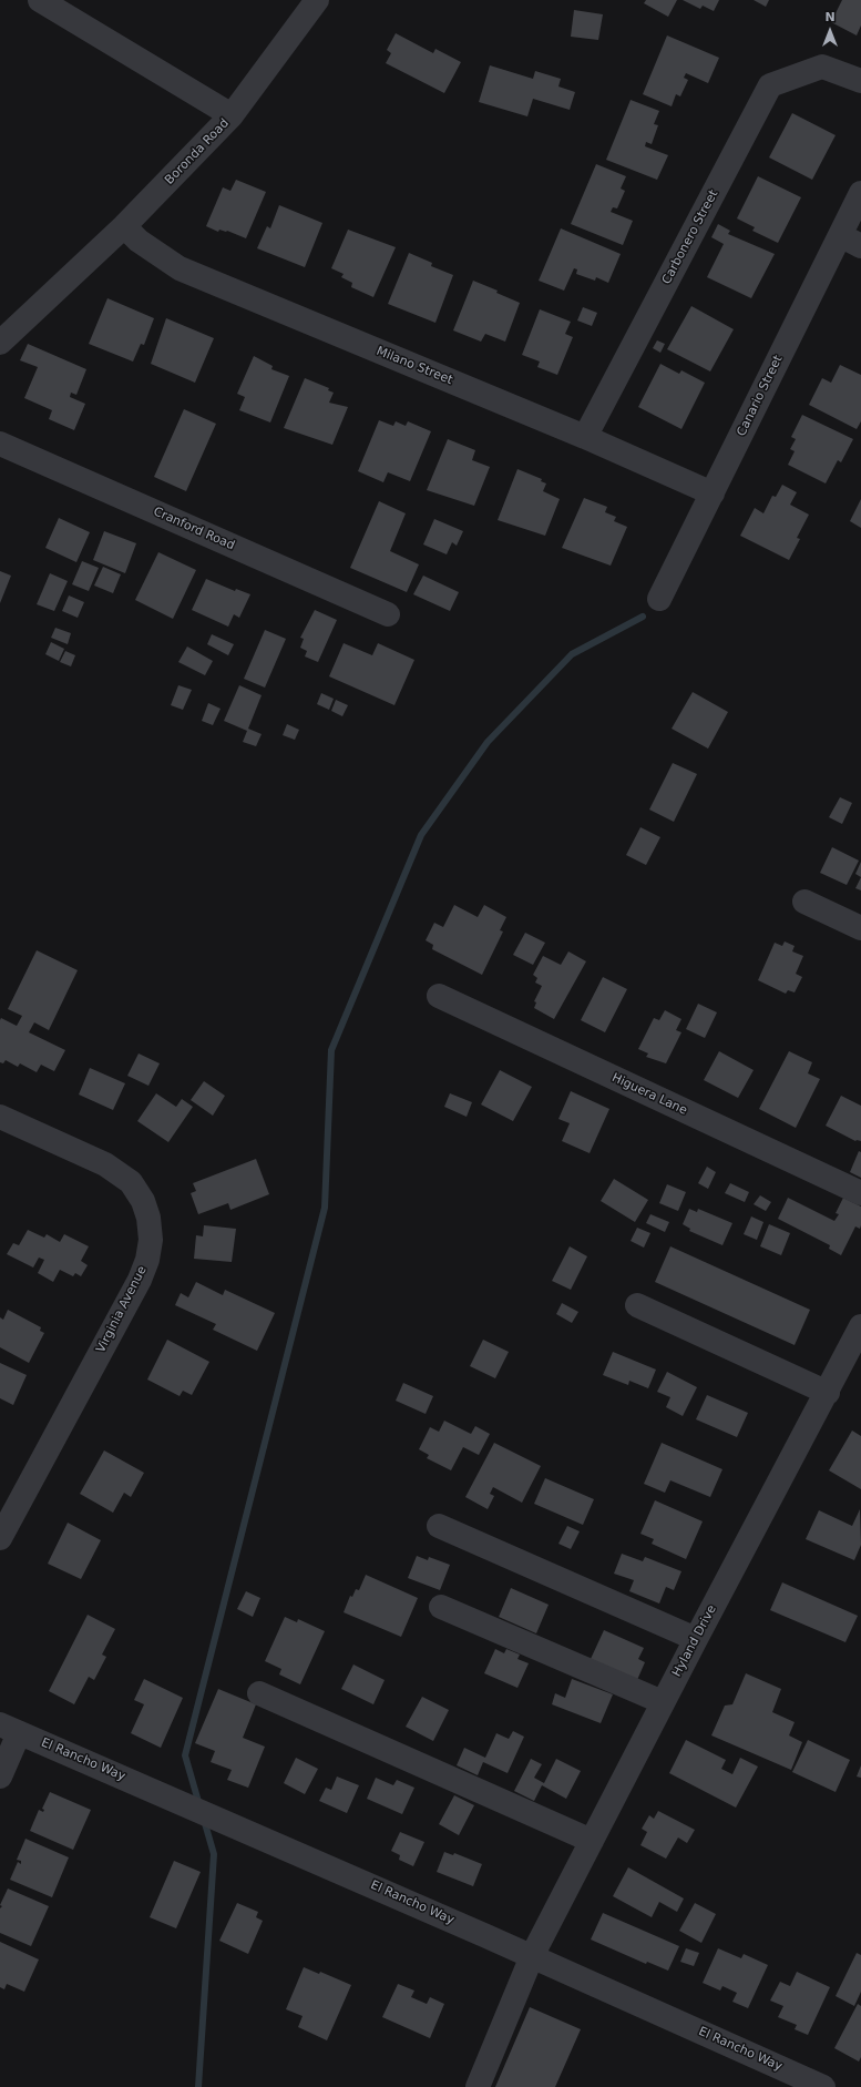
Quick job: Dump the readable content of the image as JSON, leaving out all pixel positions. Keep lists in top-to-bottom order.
{
  "streets": {
    "street": [
      "Boronda Road",
      "Carbonero Street",
      "Milano Street",
      "Canario Street",
      "Cranford Road",
      "Higuera Lane",
      "Virginia Avenue",
      "Hyland Drive",
      "El Rancho Way"
    ]
  },
  "crossings": [
    ["Boronda Road", "Milano Street"],
    ["Carbonero Street", "Milano Street"],
    ["Milano Street", "Canario Street"],
    ["Hyland Drive", "El Rancho Way"]
  ],
  "north": "top"
}
